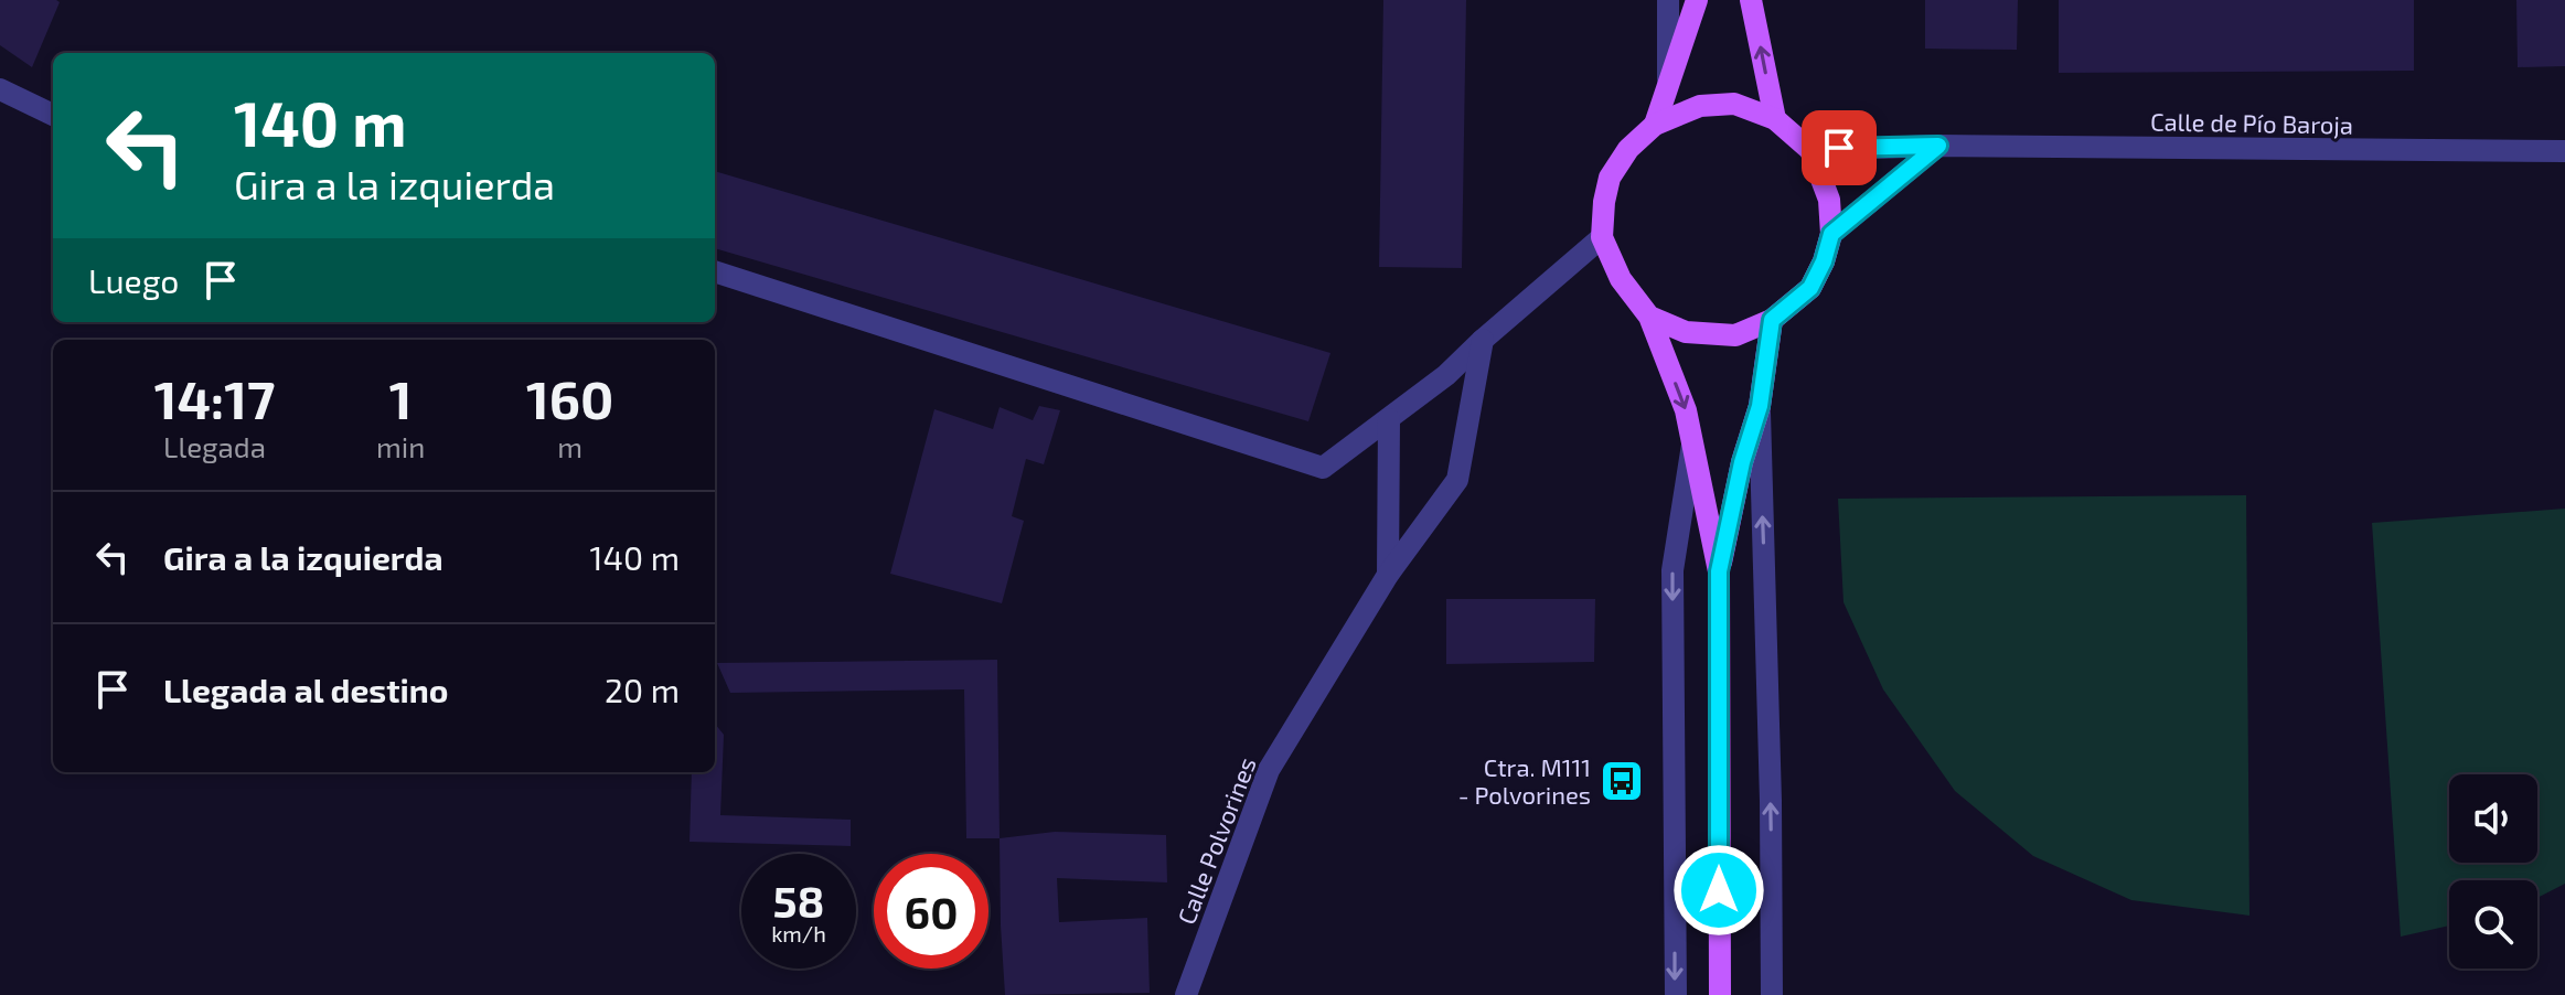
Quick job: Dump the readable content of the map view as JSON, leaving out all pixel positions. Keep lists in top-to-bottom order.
{
  "streets": {
    "street": ["Calle de Pío Baroja", "Calle Polvorines"]
  },
  "places": {
    "bus stop": ["Ctra. M111 - Polvorines"]
  },
  "page": {
    "turn": ["140 m", "Gira a la izquierda"],
    "then": "Luego",
    "eta": [
      "14:17",
      "Llegada",
      "1",
      "min",
      "160",
      "m"
    ],
    "list": [
      {
        "name": "Gira a la izquierda",
        "value": "140 m"
      },
      {
        "name": "Llegada al destino",
        "value": "20 m"
      }
    ],
    "speed": "58 km/h",
    "limit": "60"
  }
}
